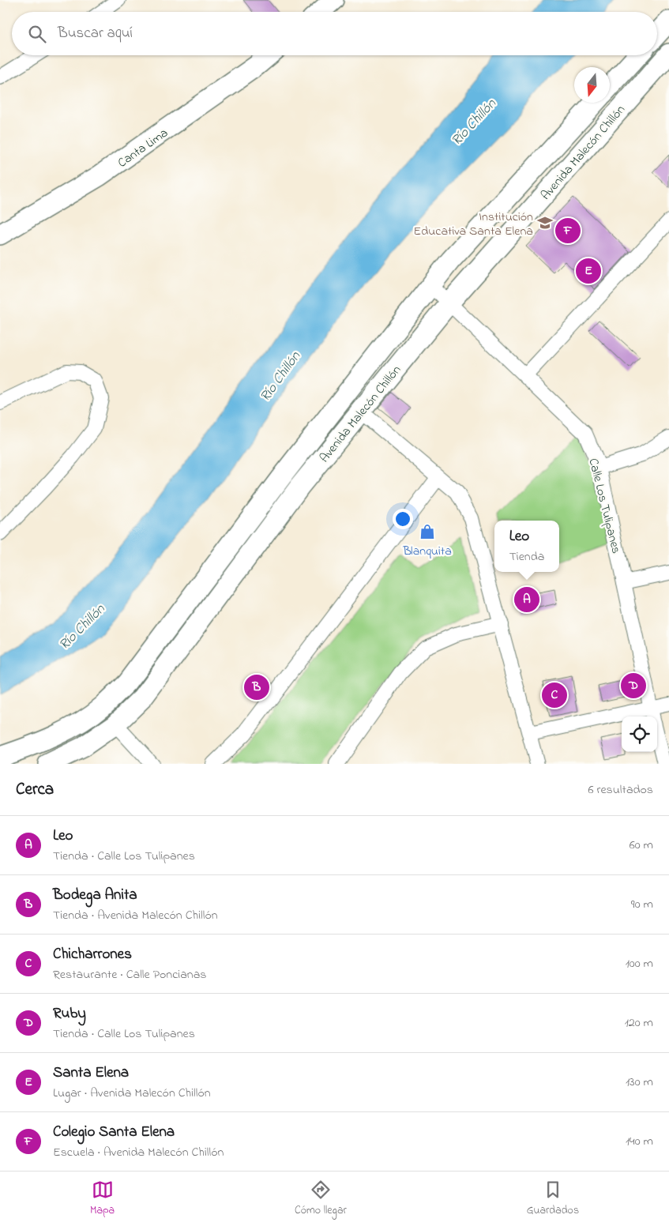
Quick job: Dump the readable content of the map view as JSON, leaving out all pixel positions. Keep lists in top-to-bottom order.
{
  "streets": {
    "main road": ["Canta Lima", "Avenida Malecón Chillón"],
    "street": ["Calle Los Tulipanes"]
  },
  "crossings": [
    ["Avenida Malecón Chillón", "Calle Los Tulipanes"]
  ],
  "water": ["Río Chillón"],
  "places": {
    "school or university": ["Institución Educativa Santa Elena"],
    "shop": ["Blanquita"]
  },
  "north": "bottom",
  "page": {
    "search": "Buscar aquí",
    "pins": [
      "F",
      "E",
      "A",
      "D",
      "B",
      "C"
    ],
    "popup": ["Leo", "Tienda"],
    "heading": ["Cerca", "6 resultados"],
    "list": [
      {
        "mark": "A",
        "name": "Leo",
        "note": "Tienda · Calle Los Tulipanes",
        "value": "60 m"
      },
      {
        "mark": "B",
        "name": "Bodega Anita",
        "note": "Tienda · Avenida Malecón Chillón",
        "value": "90 m"
      },
      {
        "mark": "C",
        "name": "Chicharrones",
        "note": "Restaurante · Calle Poncianas",
        "value": "100 m"
      },
      {
        "mark": "D",
        "name": "Ruby",
        "note": "Tienda · Calle Los Tulipanes",
        "value": "120 m"
      },
      {
        "mark": "E",
        "name": "Santa Elena",
        "note": "Lugar · Avenida Malecón Chillón",
        "value": "130 m"
      },
      {
        "mark": "F",
        "name": "Colegio Santa Elena",
        "note": "Escuela · Avenida Malecón Chillón",
        "value": "140 m"
      }
    ],
    "nav": ["Mapa", "Cómo llegar", "Guardados"]
  }
}
